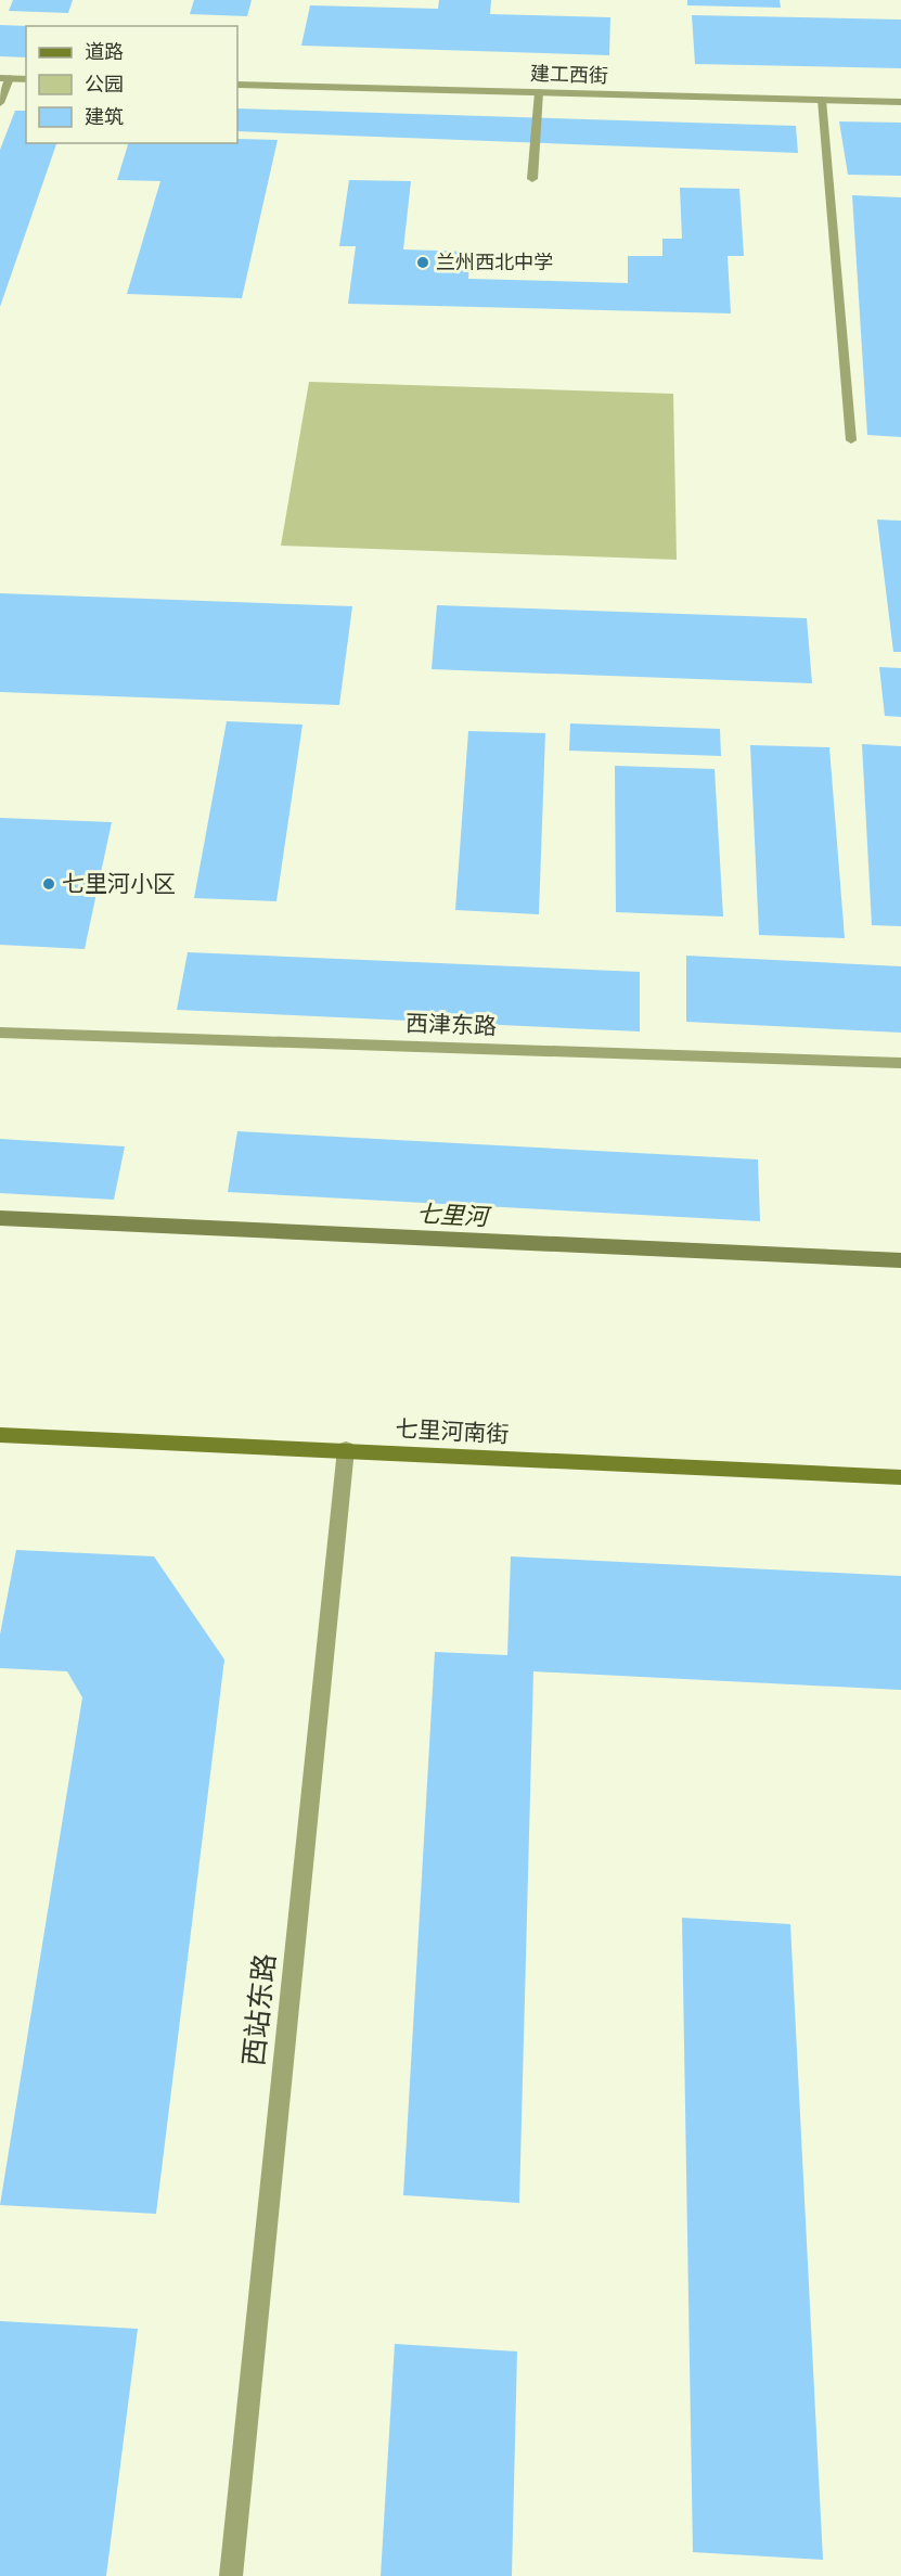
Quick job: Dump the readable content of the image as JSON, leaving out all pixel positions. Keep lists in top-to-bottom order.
{
  "streets": {
    "street": [
      "建工西街",
      "西津东路",
      "七里河南街",
      "西站东路"
    ]
  },
  "crossings": [
    ["七里河南街", "西站东路"]
  ],
  "water": ["七里河"],
  "places": ["兰州西北中学", "七里河小区"],
  "legend": ["道路", "公园", "建筑"]
}
